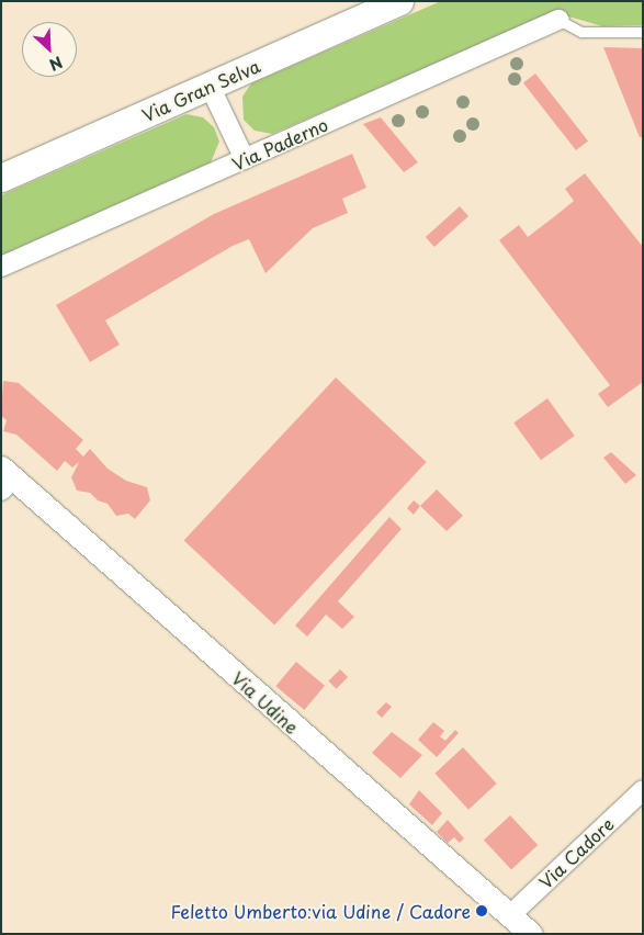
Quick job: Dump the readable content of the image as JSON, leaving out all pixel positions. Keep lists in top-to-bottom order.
{
  "streets": {
    "main road": ["Via Gran Selva"],
    "street": ["Via Paderno", "Via Udine", "Via Cadore"]
  },
  "crossings": [
    ["Via Udine", "Via Cadore"]
  ],
  "places": ["Feletto Umberto:via Udine / Cadore"],
  "north": "bottom right"
}
